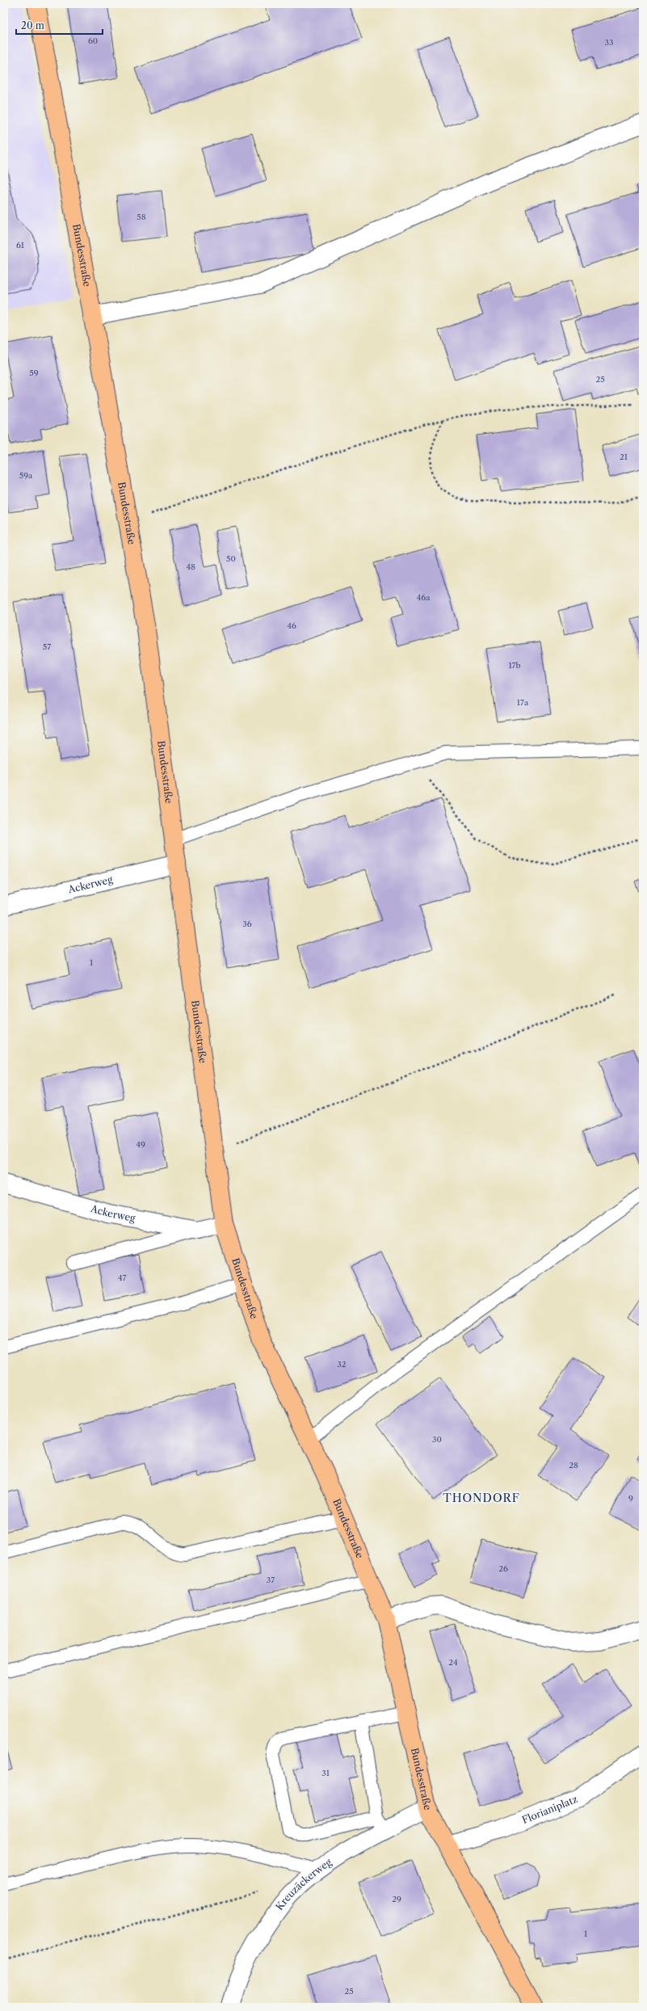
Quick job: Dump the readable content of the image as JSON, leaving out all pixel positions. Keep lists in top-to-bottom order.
{
  "streets": {
    "main road": ["Bundesstraße"],
    "street": ["Ackerweg", "Florianiplatz", "Kreuzäckerweg"]
  },
  "crossings": [
    ["Bundesstraße", "Ackerweg"],
    ["Bundesstraße", "Florianiplatz"],
    ["Bundesstraße", "Kreuzäckerweg"]
  ],
  "districts": ["THONDORF"],
  "house_numbers": [
    "60",
    "33",
    "58",
    "61",
    "59",
    "25",
    "21",
    "59a",
    "50",
    "48",
    "46a",
    "46",
    "57",
    "17b",
    "17a",
    "36",
    "1",
    "49",
    "47",
    "32",
    "30",
    "28",
    "9",
    "26",
    "37",
    "24",
    "31",
    "29",
    "1",
    "25"
  ],
  "scale_bar": "20 m"
}
